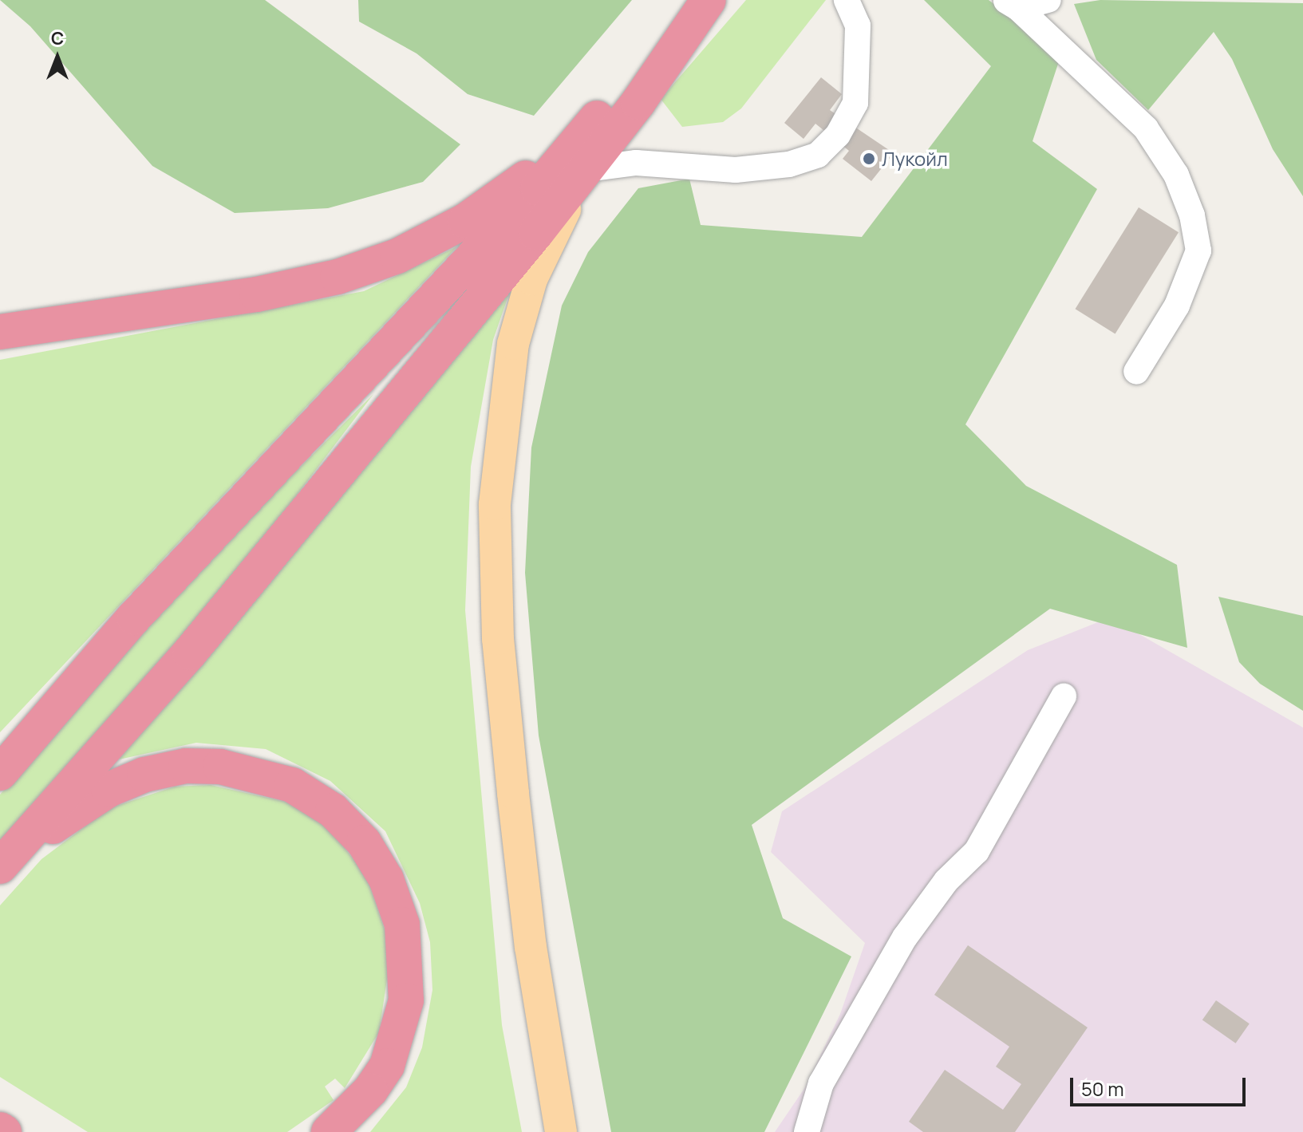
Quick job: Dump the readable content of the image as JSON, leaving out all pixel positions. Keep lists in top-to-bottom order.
{
  "places": ["Лукойл"],
  "scale_bar": "50 m",
  "north": "top"
}
